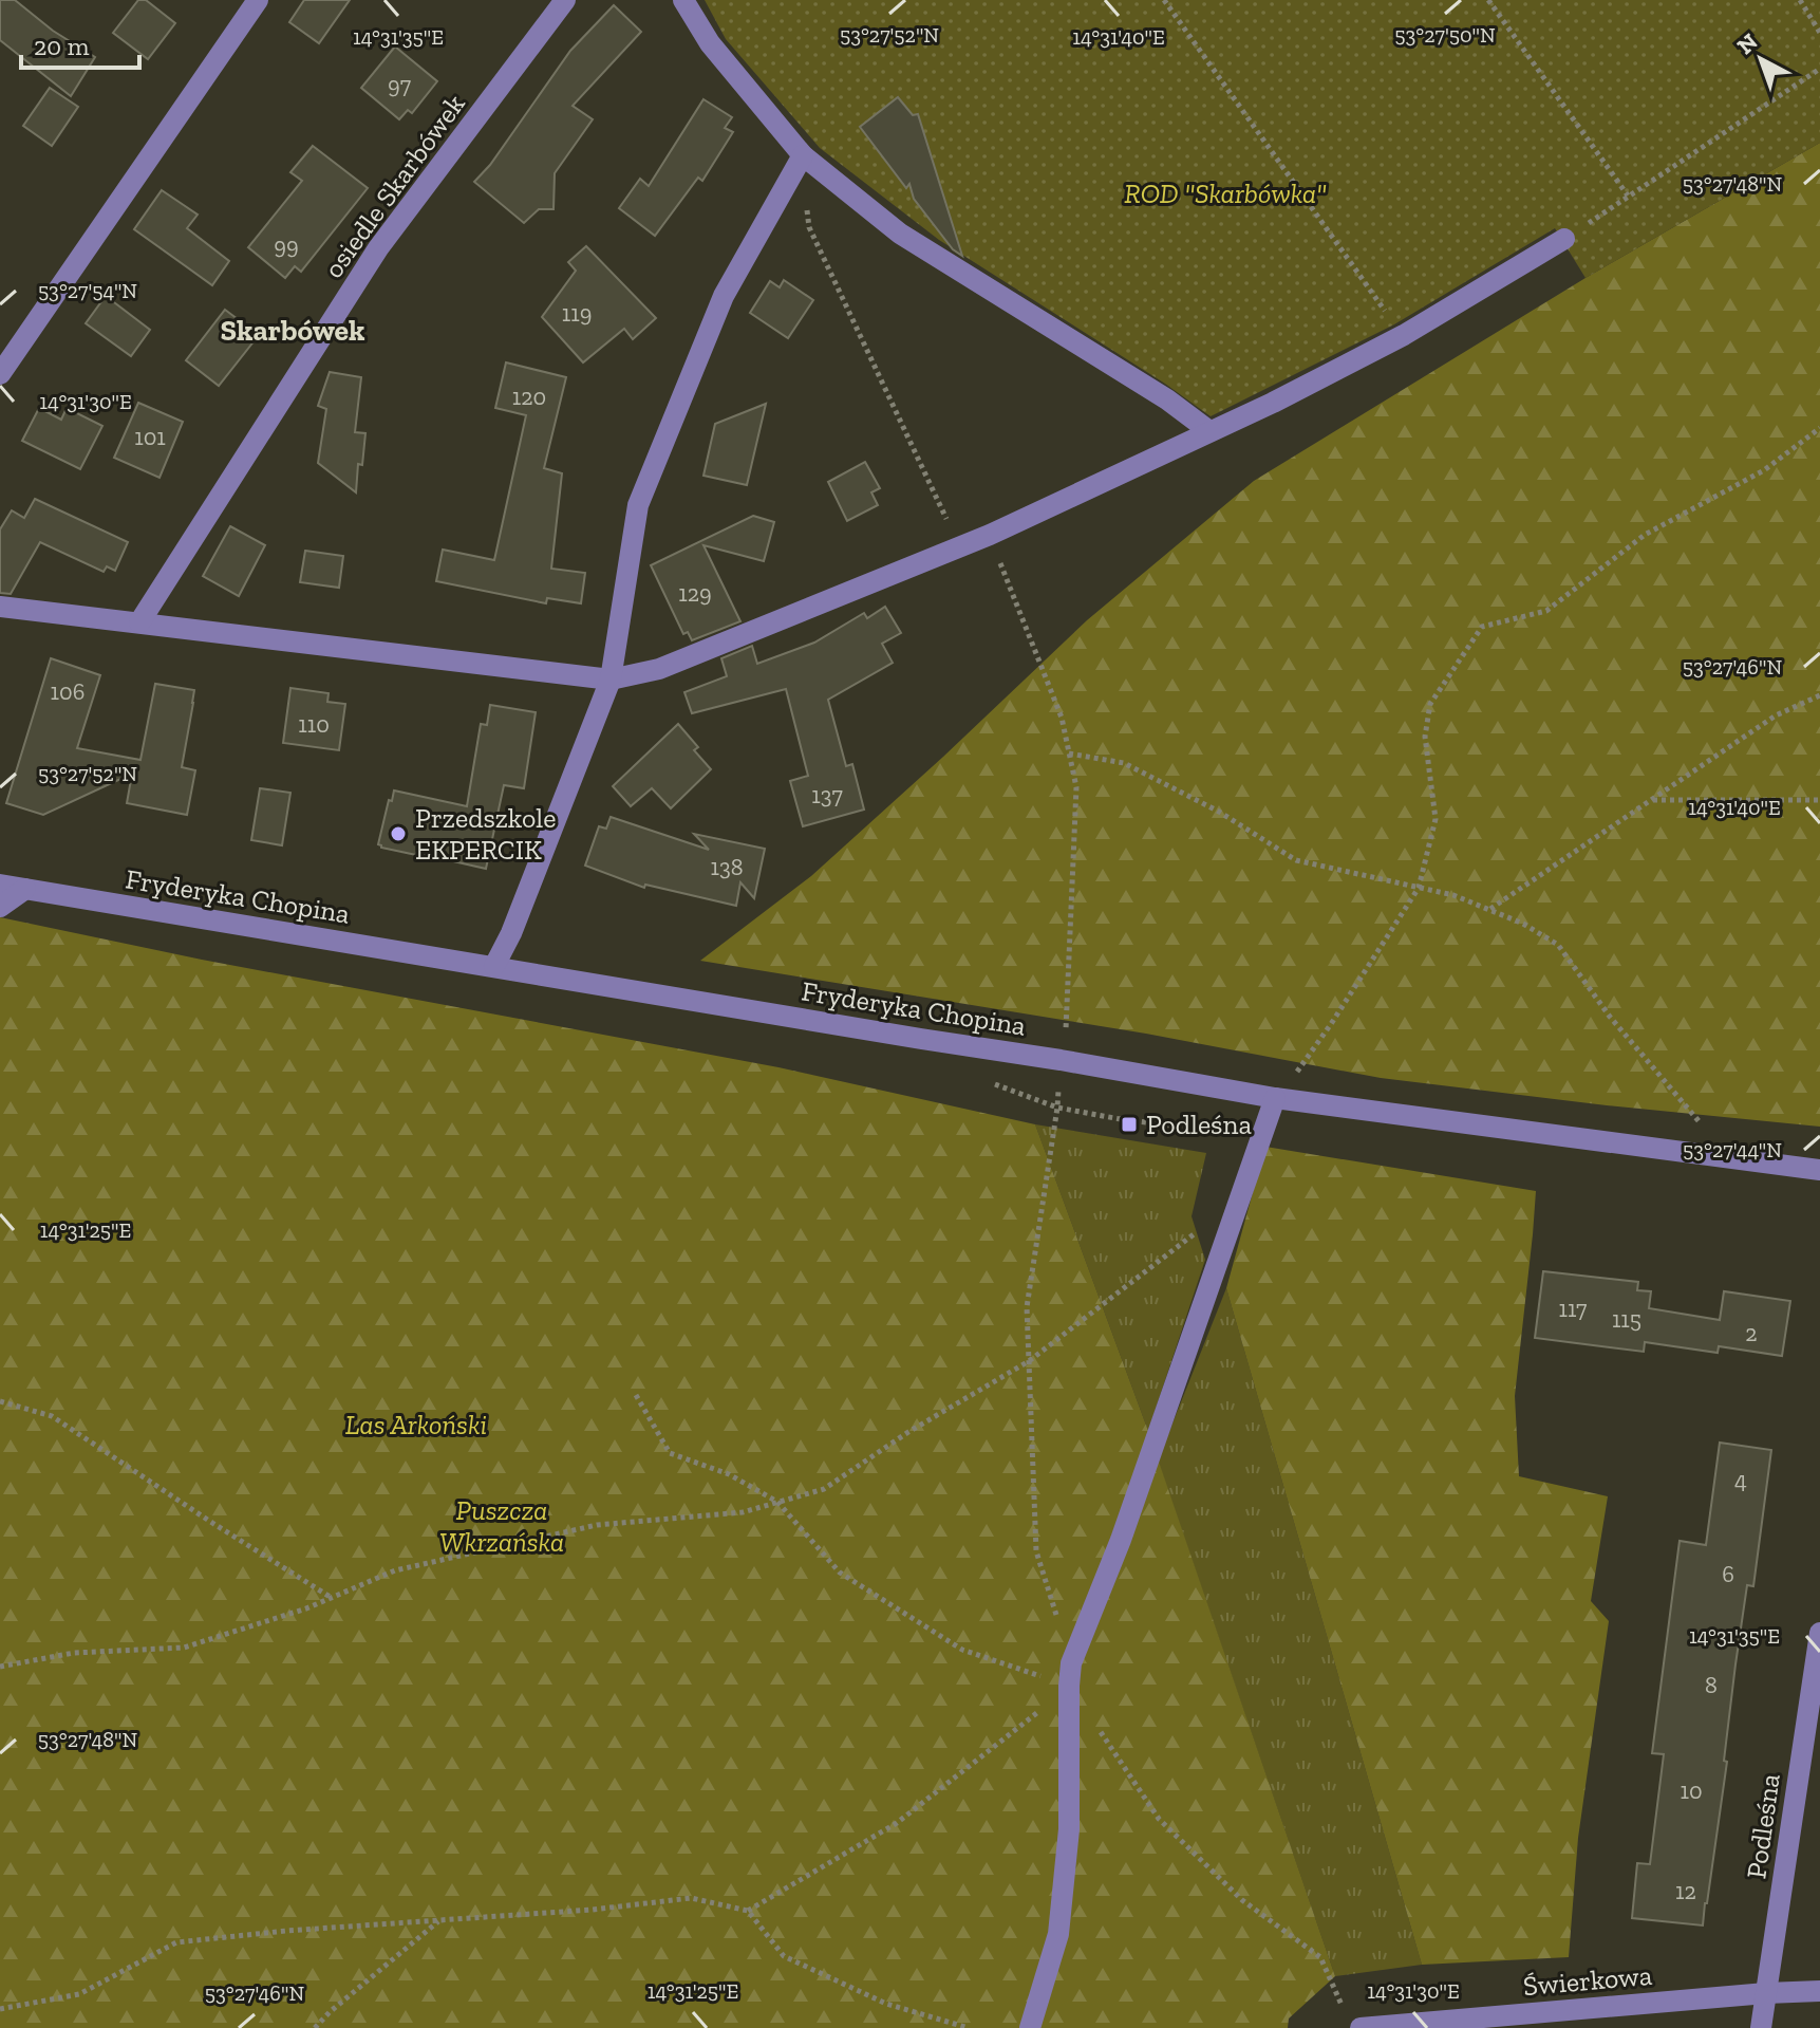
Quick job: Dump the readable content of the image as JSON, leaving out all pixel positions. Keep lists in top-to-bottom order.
{
  "streets": {
    "street": [
      "osiedle Skarbówek",
      "Fryderyka Chopina",
      "Podleśna",
      "Świerkowa"
    ]
  },
  "crossings": [
    ["Podleśna", "Świerkowa"]
  ],
  "districts": ["Skarbówek"],
  "parks": ["ROD \"Skarbówka\"", "Las Arkoński", "Puszcza Wkrzańska"],
  "places": {
    "other": ["Przedszkole EKPERCIK"],
    "transit": ["Podleśna"]
  },
  "house_numbers": [
    "97",
    "99",
    "119",
    "120",
    "101",
    "129",
    "106",
    "110",
    "137",
    "138",
    "117",
    "115",
    "2",
    "4",
    "6",
    "8",
    "10",
    "12"
  ],
  "scale_bar": "20 m",
  "north": "top left",
  "coordinates": [
    "53°27'52\"N",
    "53°27'50\"N",
    "14°31'35\"E",
    "14°31'40\"E",
    "53°27'48\"N",
    "53°27'54\"N",
    "14°31'30\"E",
    "53°27'46\"N",
    "53°27'44\"N",
    "14°31'25\"E"
  ]
}
